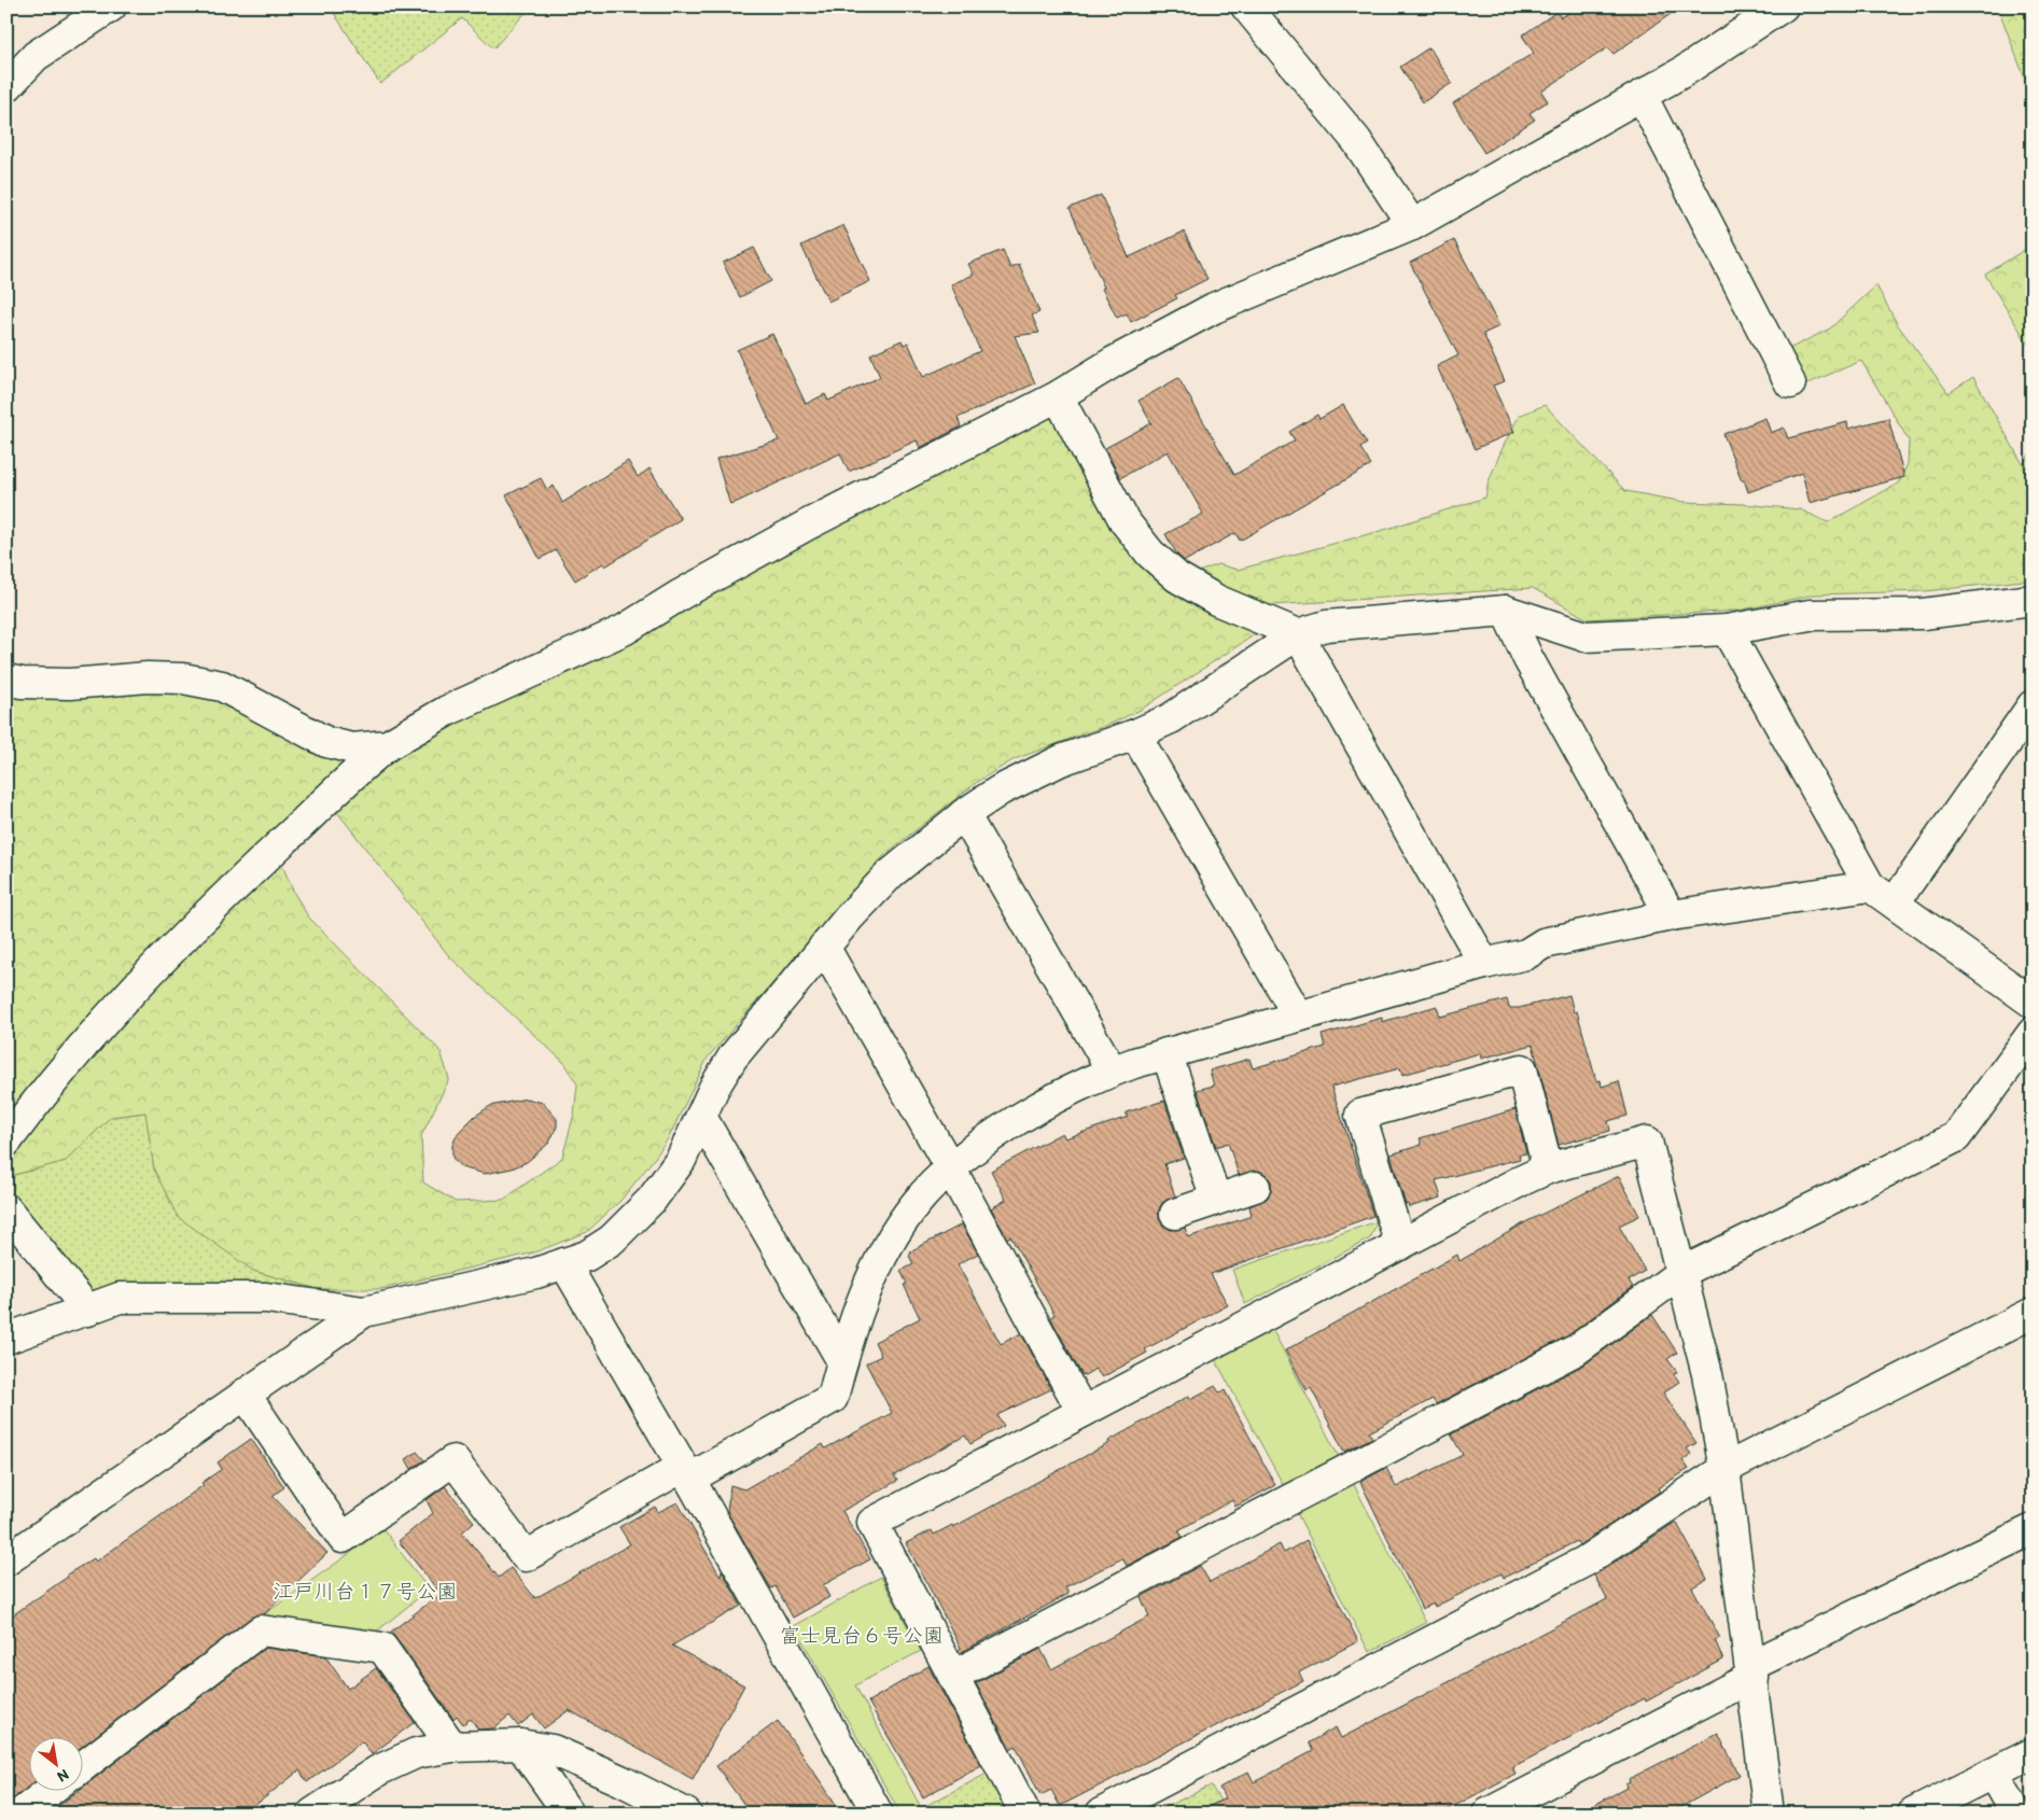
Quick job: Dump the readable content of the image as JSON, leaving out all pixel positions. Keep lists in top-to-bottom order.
{
  "parks": ["江戸川台１７号公園", "富士見台６号公園"],
  "north": "bottom right"
}
